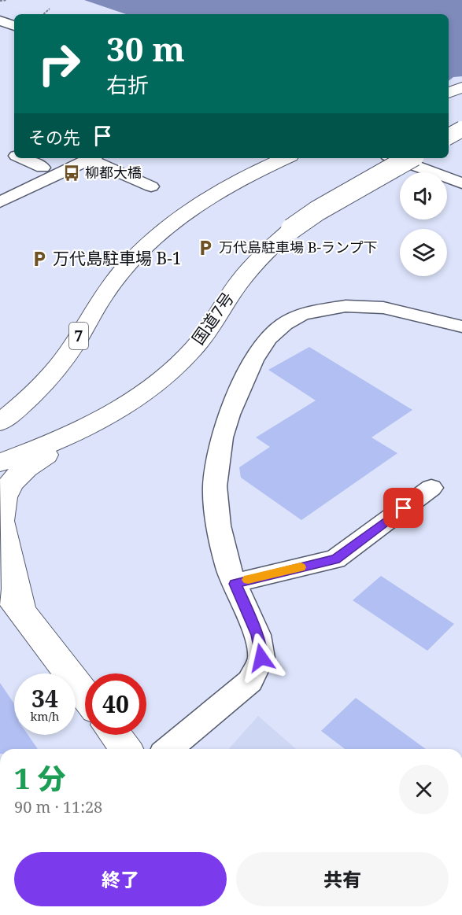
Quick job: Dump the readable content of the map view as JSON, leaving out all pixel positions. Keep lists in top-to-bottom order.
{
  "streets": {
    "highway": ["国道7号", "7"]
  },
  "places": {
    "bus stop": ["柳都大橋"],
    "parking": ["万代島駐車場 B-ランプ下", "万代島駐車場 B-1"]
  },
  "page": {
    "turn": ["30 m", "右折"],
    "then": "その先",
    "speed": "34 km/h",
    "limit": "40",
    "heading": ["1 分", "90 m · 11:28"],
    "buttons": ["終了", "共有"]
  }
}
